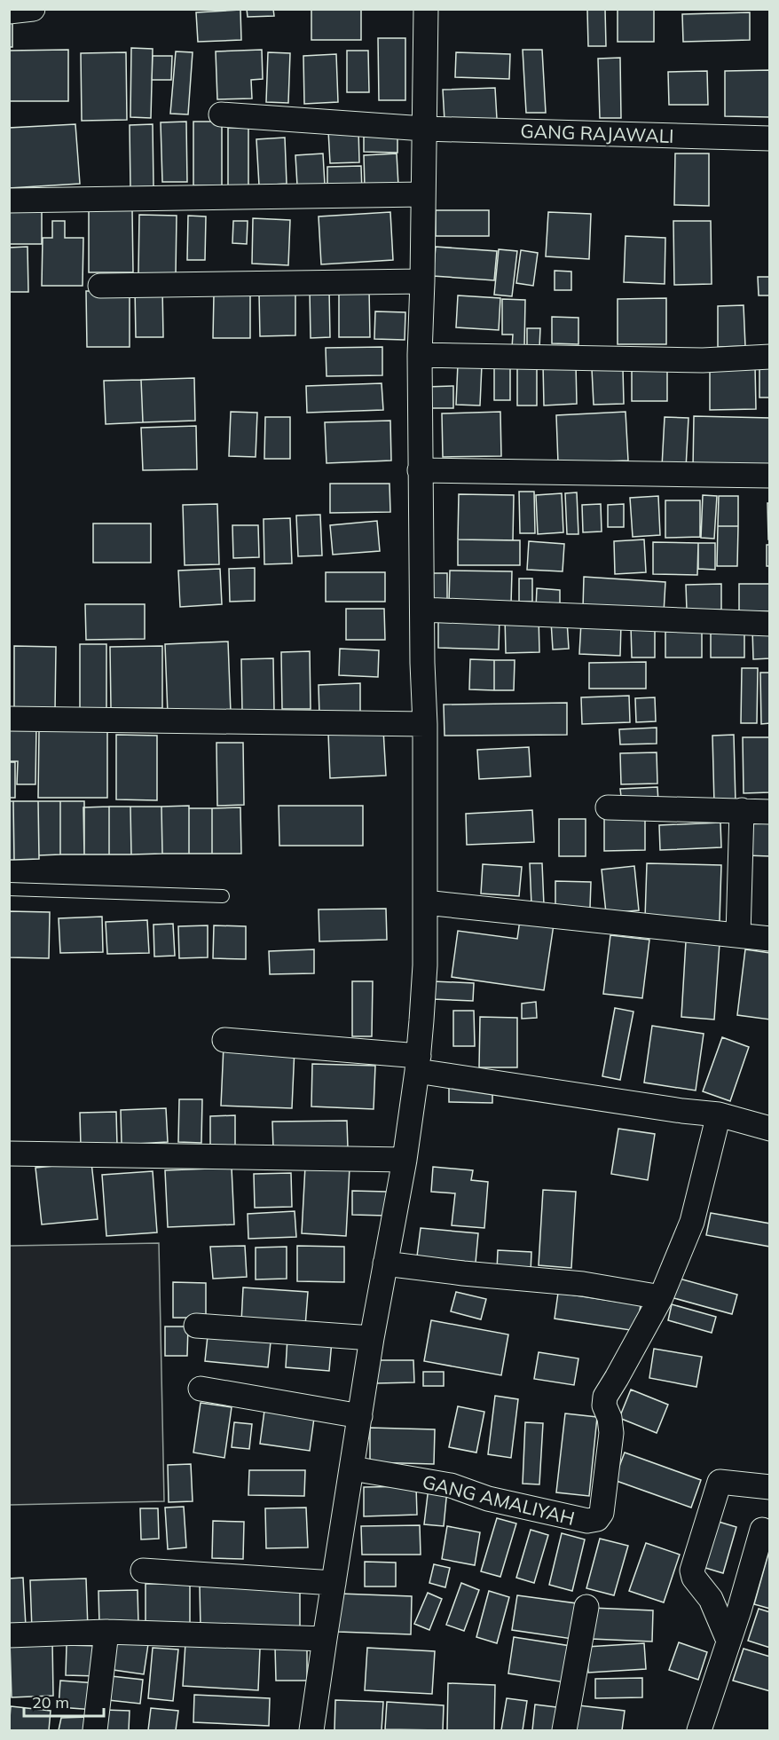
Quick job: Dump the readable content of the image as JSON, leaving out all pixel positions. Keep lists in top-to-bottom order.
{
  "streets": {
    "street": ["GANG RAJAWALI", "GANG AMALIYAH"]
  },
  "scale_bar": "20 m"
}
